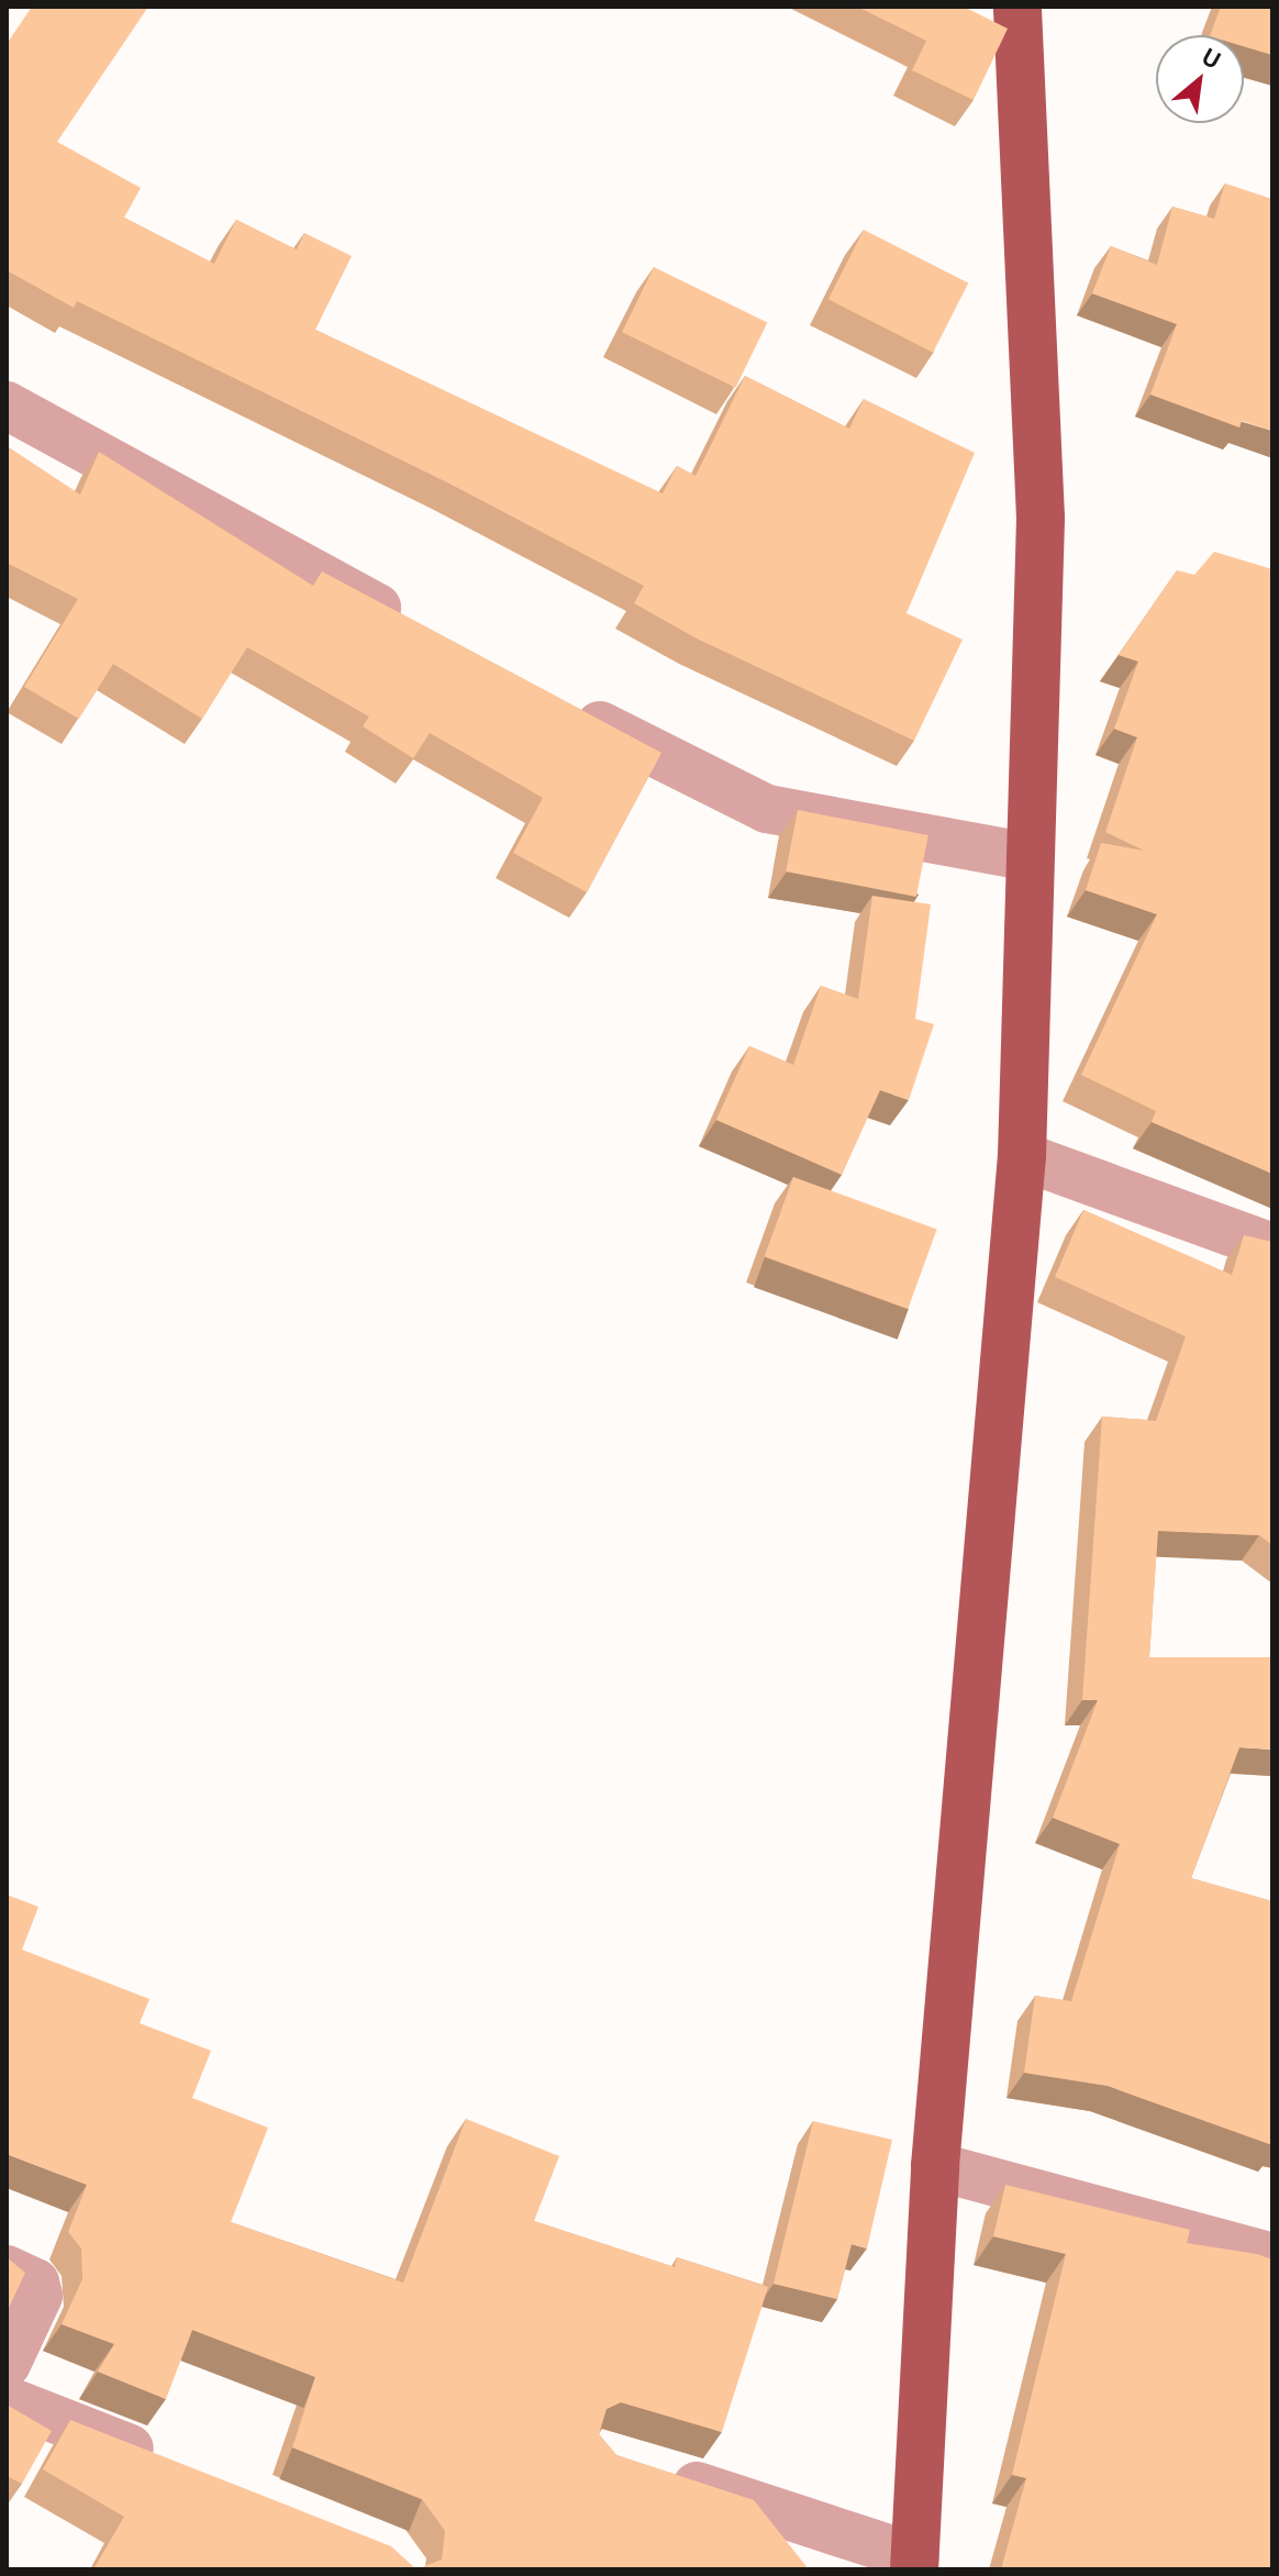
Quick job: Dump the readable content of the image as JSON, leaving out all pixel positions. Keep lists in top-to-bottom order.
{
  "north": "top right"
}
